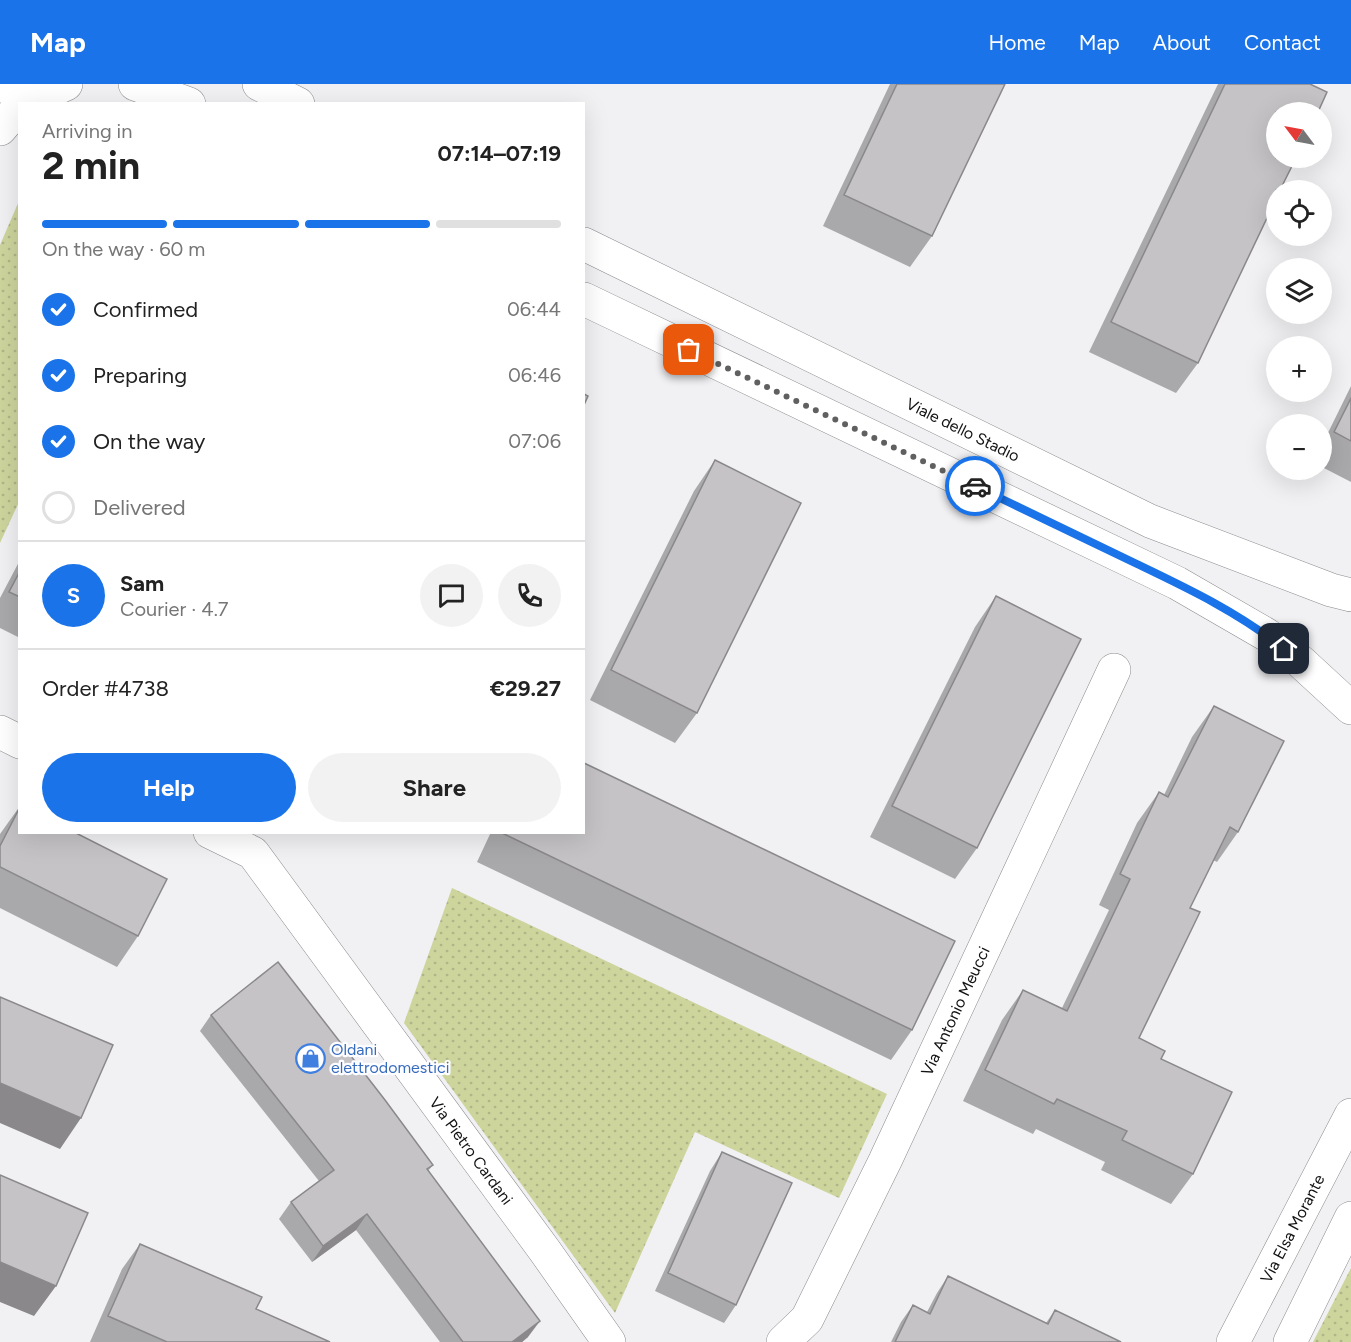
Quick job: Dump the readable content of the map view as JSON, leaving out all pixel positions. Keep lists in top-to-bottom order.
{
  "streets": {
    "street": [
      "Viale dello Stadio",
      "Via Antonio Meucci",
      "Via Pietro Cardani",
      "Via Elsa Morante"
    ]
  },
  "places": {
    "shop": ["Oldani elettrodomestici"]
  },
  "north": "top left",
  "page": {
    "header": "Map",
    "nav": [
      "Home",
      "Map",
      "About",
      "Contact"
    ],
    "map_buttons": ["+", "−"],
    "heading": ["2 min", "Arriving in", "07:14–07:19"],
    "panel": [
      "Sam",
      "Courier · 4.7",
      "Order #4738",
      "€29.27"
    ],
    "bar": "On the way · 60 m",
    "list": [
      ["Confirmed", "06:44"],
      ["Preparing", "06:46"],
      ["On the way", "07:06"],
      "Delivered"
    ],
    "round": "S",
    "buttons": ["Help", "Share"]
  }
}
